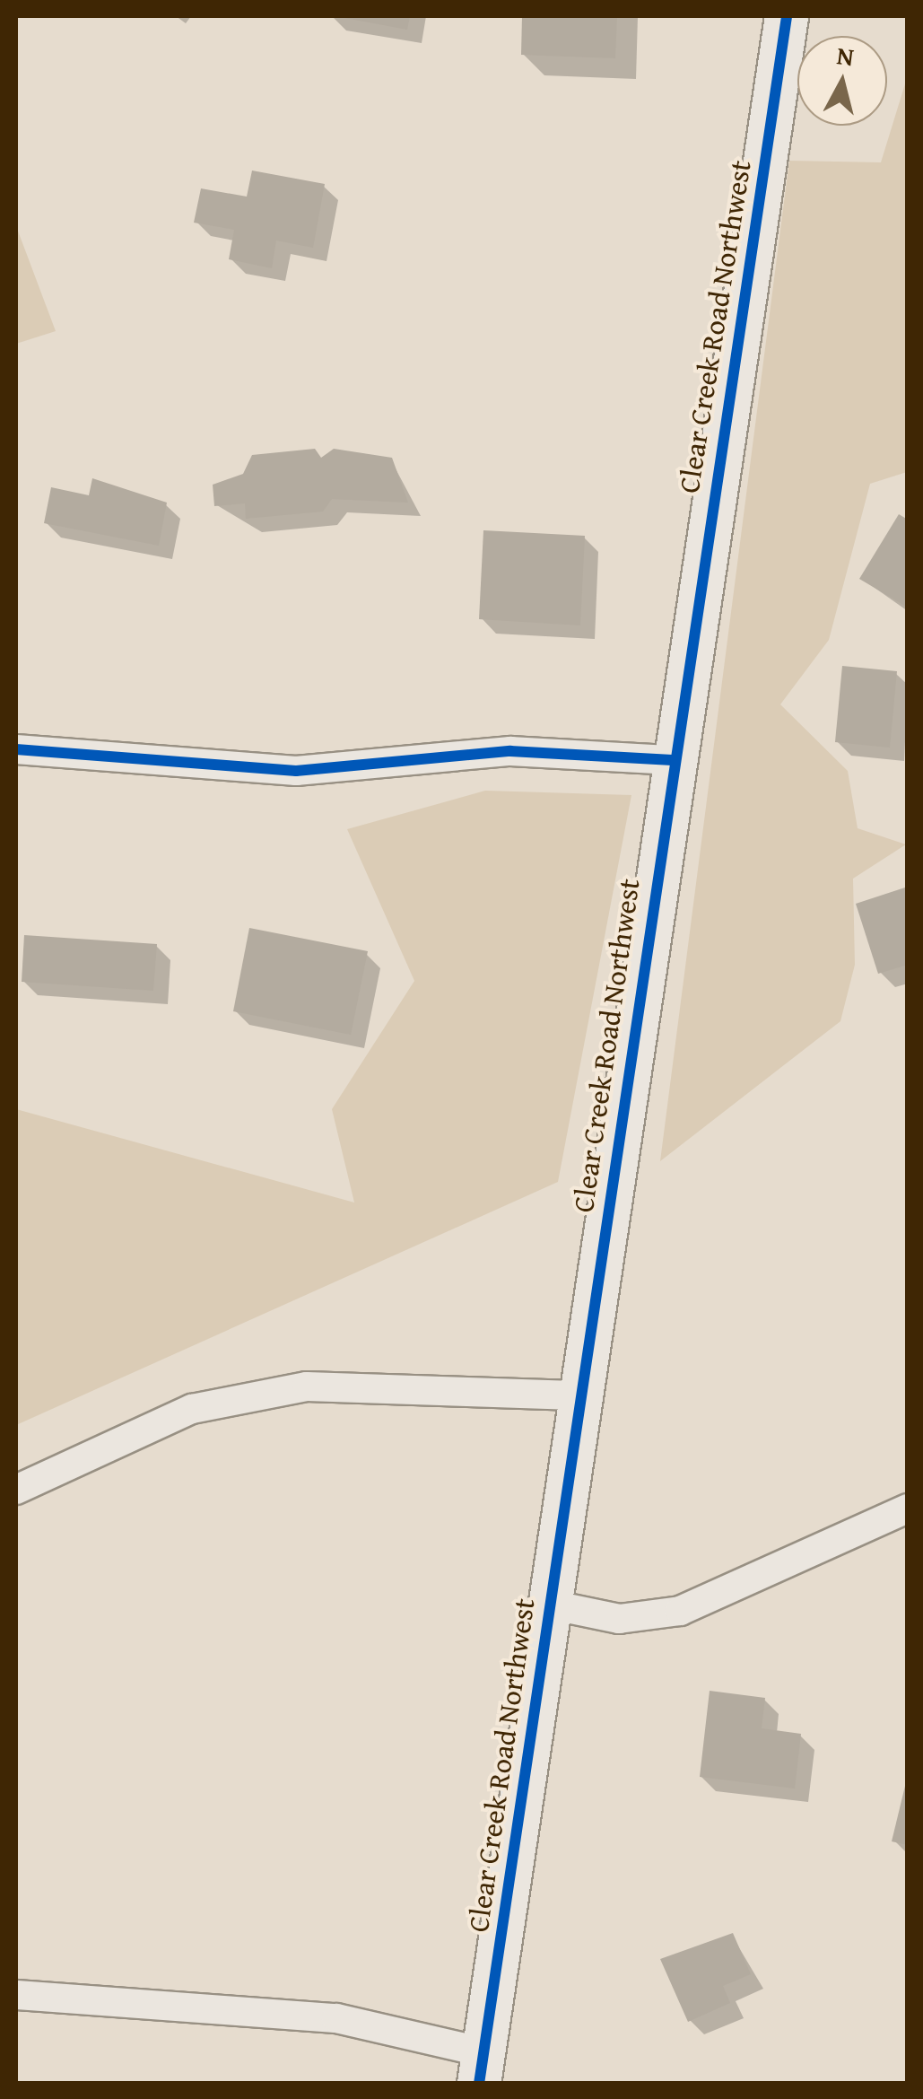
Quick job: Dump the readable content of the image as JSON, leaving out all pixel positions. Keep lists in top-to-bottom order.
{
  "streets": {
    "main road": ["Clear Creek Road Northwest"]
  },
  "north": "top"
}
